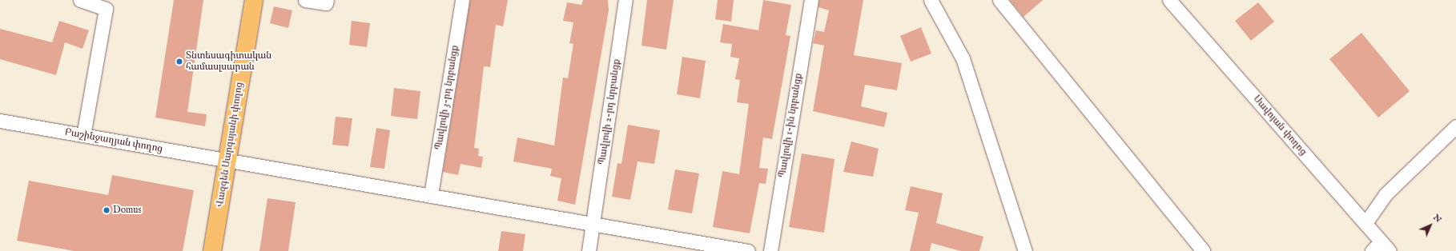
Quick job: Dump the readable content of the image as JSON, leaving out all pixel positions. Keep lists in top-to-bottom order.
{
  "streets": {
    "highway": ["Վազգեն Սարգսյանի փողոց"],
    "street": [
      "Պավլովի 3-րդ նրբանցք",
      "Պավլովի 2-րդ նրբանցք",
      "Պավլովի 1-ին նրբանցք",
      "Սավոյան փողոց",
      "Բաշինջաղյան փողոց"
    ]
  },
  "crossings": [
    ["Պավլովի 3-րդ նրբանցք", "Բաշինջաղյան փողոց"],
    ["Պավլովի 2-րդ նրբանցք", "Բաշինջաղյան փողոց"],
    ["Բաշինջաղյան փողոց", "Վազգեն Սարգսյանի փողոց"]
  ],
  "places": ["Տնտեսագիտական համասլսարան", "Domus"],
  "north": "top right"
}
